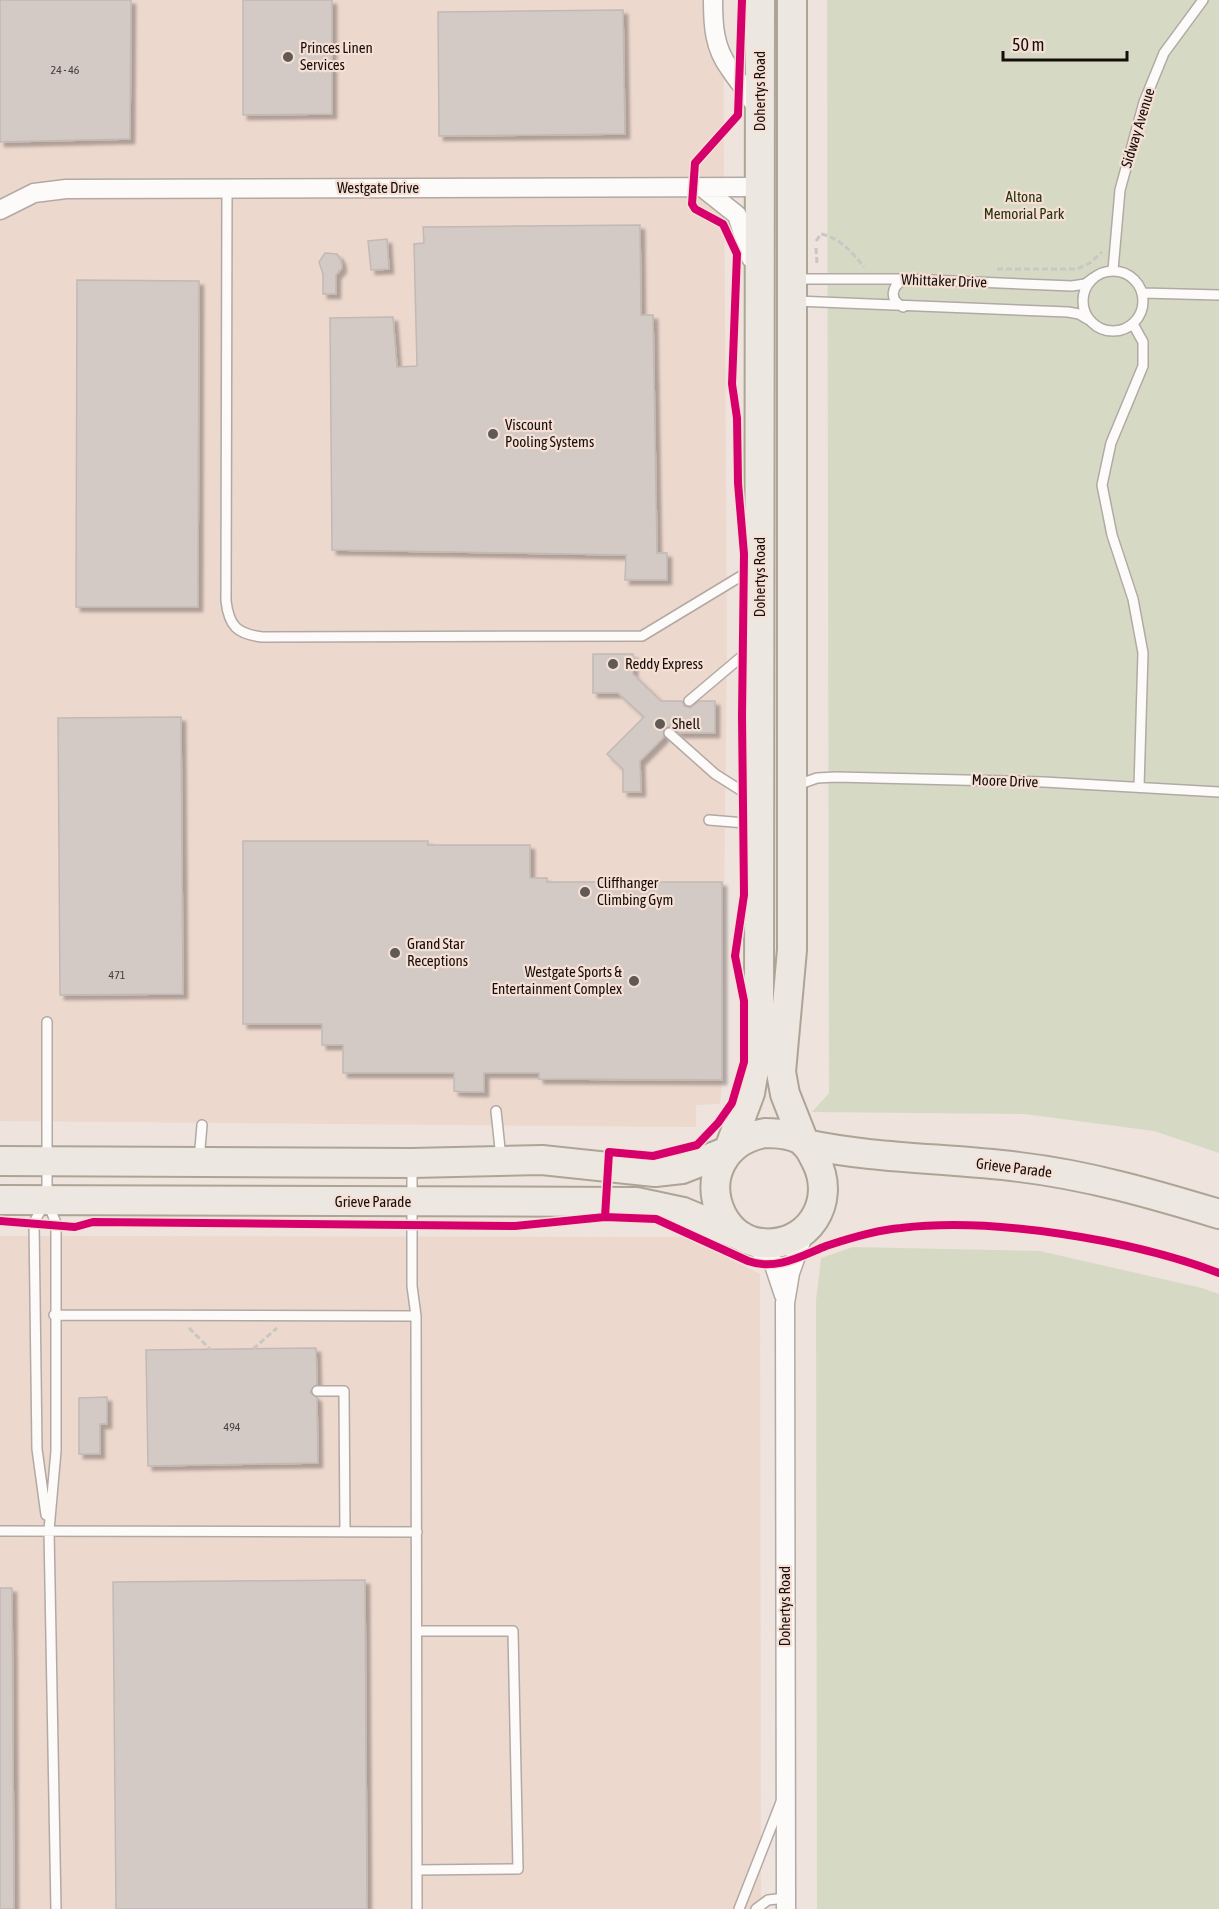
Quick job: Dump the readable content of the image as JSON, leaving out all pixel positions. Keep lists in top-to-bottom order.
{
  "streets": {
    "main road": ["Dohertys Road", "Grieve Parade"],
    "street": ["Westgate Drive"],
    "lane": ["Sidway Avenue", "Whittaker Drive", "Moore Drive"]
  },
  "crossings": [
    ["Dohertys Road", "Westgate Drive"],
    ["Dohertys Road", "Grieve Parade"],
    ["Sidway Avenue", "Whittaker Drive"]
  ],
  "parks": ["Altona Memorial Park"],
  "places": [
    "Princes Linen Services",
    "Viscount Pooling Systems",
    "Reddy Express",
    "Shell",
    "Cliffhanger Climbing Gym",
    "Grand Star Receptions",
    "Westgate Sports & Entertainment Complex"
  ],
  "house_numbers": ["24 - 46", "471", "494"],
  "scale_bar": "50 m"
}
